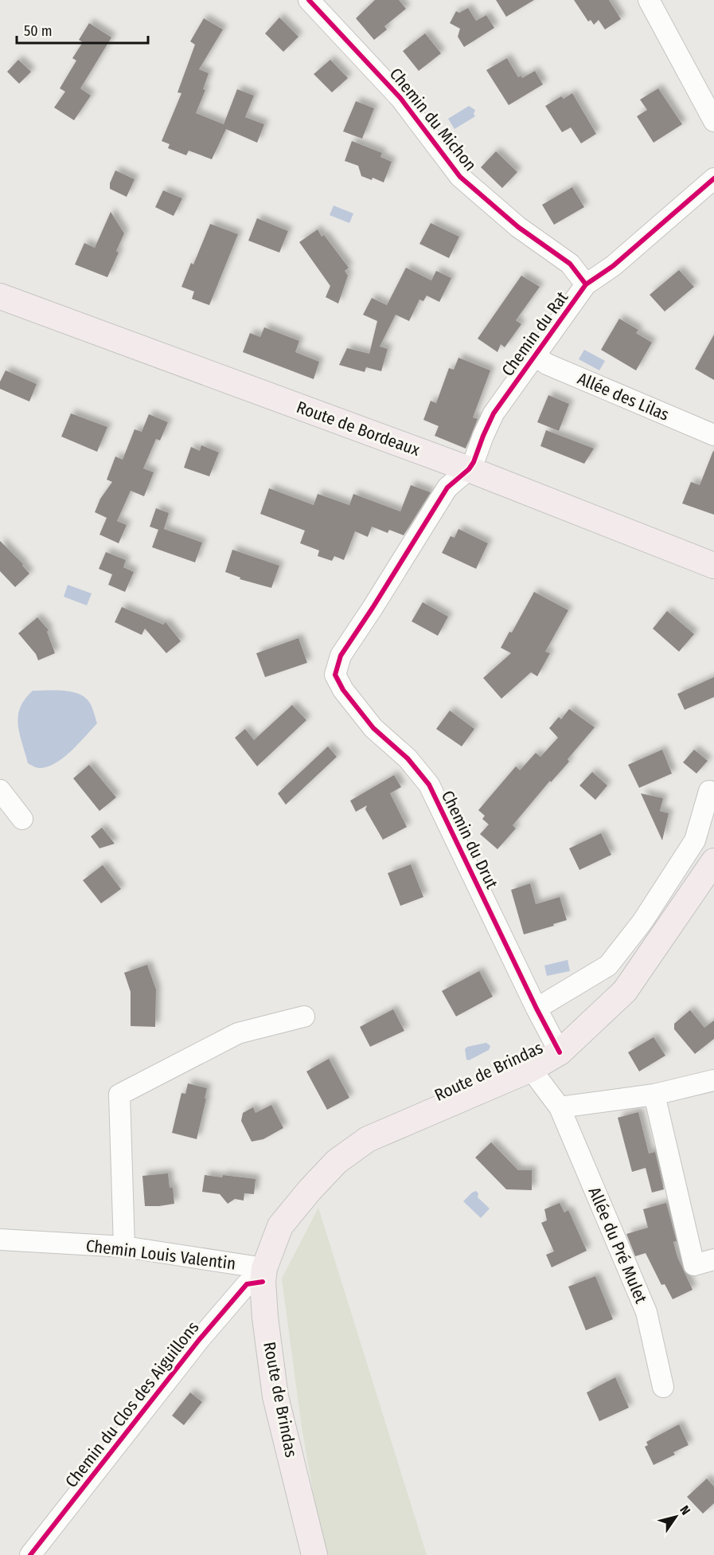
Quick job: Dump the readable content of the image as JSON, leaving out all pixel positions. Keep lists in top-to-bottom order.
{
  "streets": {
    "main road": ["Route de Bordeaux", "Route de Brindas"],
    "street": [
      "Chemin du Michon",
      "Chemin du Rat",
      "Allée des Lilas",
      "Chemin du Drut",
      "Allée du Pré Mulet",
      "Chemin Louis Valentin",
      "Chemin du Clos des Aiguillons"
    ]
  },
  "crossings": [
    ["Chemin du Michon", "Chemin du Rat"],
    ["Chemin du Rat", "Allée des Lilas"],
    ["Chemin du Rat", "Route de Bordeaux"],
    ["Chemin du Rat", "Chemin du Drut"],
    ["Route de Bordeaux", "Chemin du Drut"],
    ["Chemin du Drut", "Route de Brindas"],
    ["Route de Brindas", "Allée du Pré Mulet"],
    ["Route de Brindas", "Chemin Louis Valentin"],
    ["Route de Brindas", "Chemin du Clos des Aiguillons"],
    ["Chemin Louis Valentin", "Chemin du Clos des Aiguillons"]
  ],
  "scale_bar": "50 m",
  "north": "top right"
}
